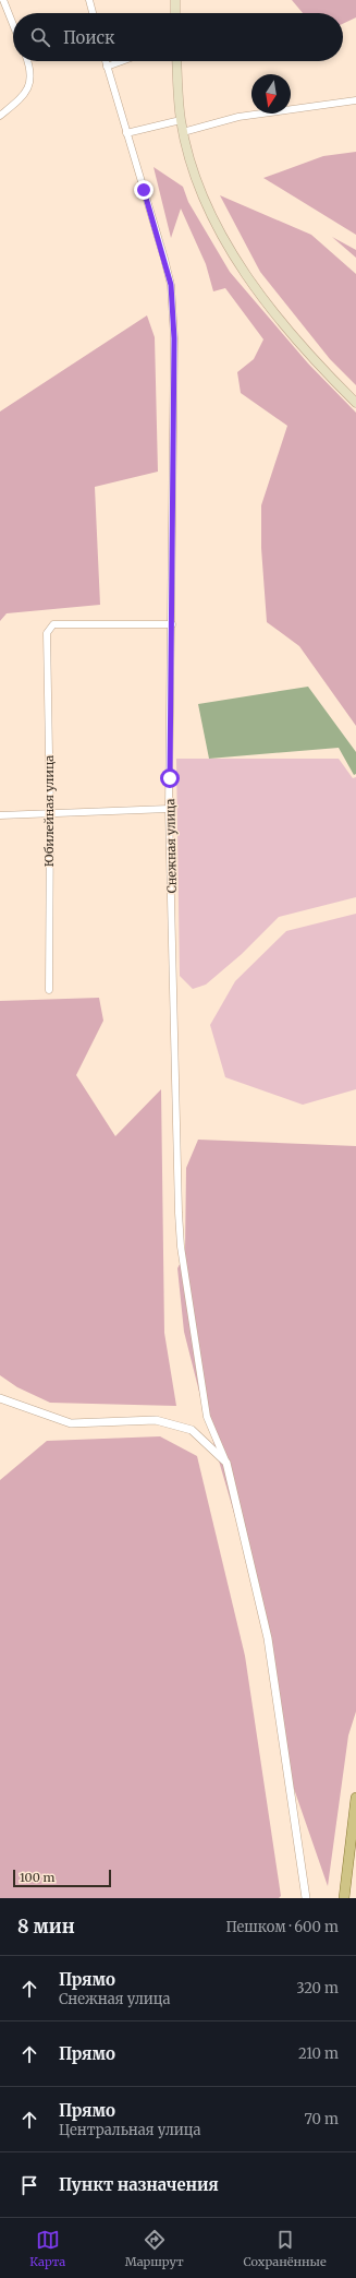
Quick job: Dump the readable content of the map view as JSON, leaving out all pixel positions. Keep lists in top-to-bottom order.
{
  "streets": {
    "street": ["Юбилейная улица", "Снежная улица"]
  },
  "crossings": [
    ["Юбилейная улица", "Снежная улица"]
  ],
  "scale_bar": "100 m",
  "north": "bottom",
  "page": {
    "search": "Поиск",
    "scale": "100 m",
    "heading": ["8 мин", "Пешком · 600 m"],
    "list": [
      ["Прямо", "Снежная улица", "320 m"],
      ["Прямо", "210 m"],
      ["Прямо", "Центральная улица", "70 m"],
      "Пункт назначения"
    ],
    "nav": ["Карта", "Маршрут", "Сохранённые"]
  }
}
